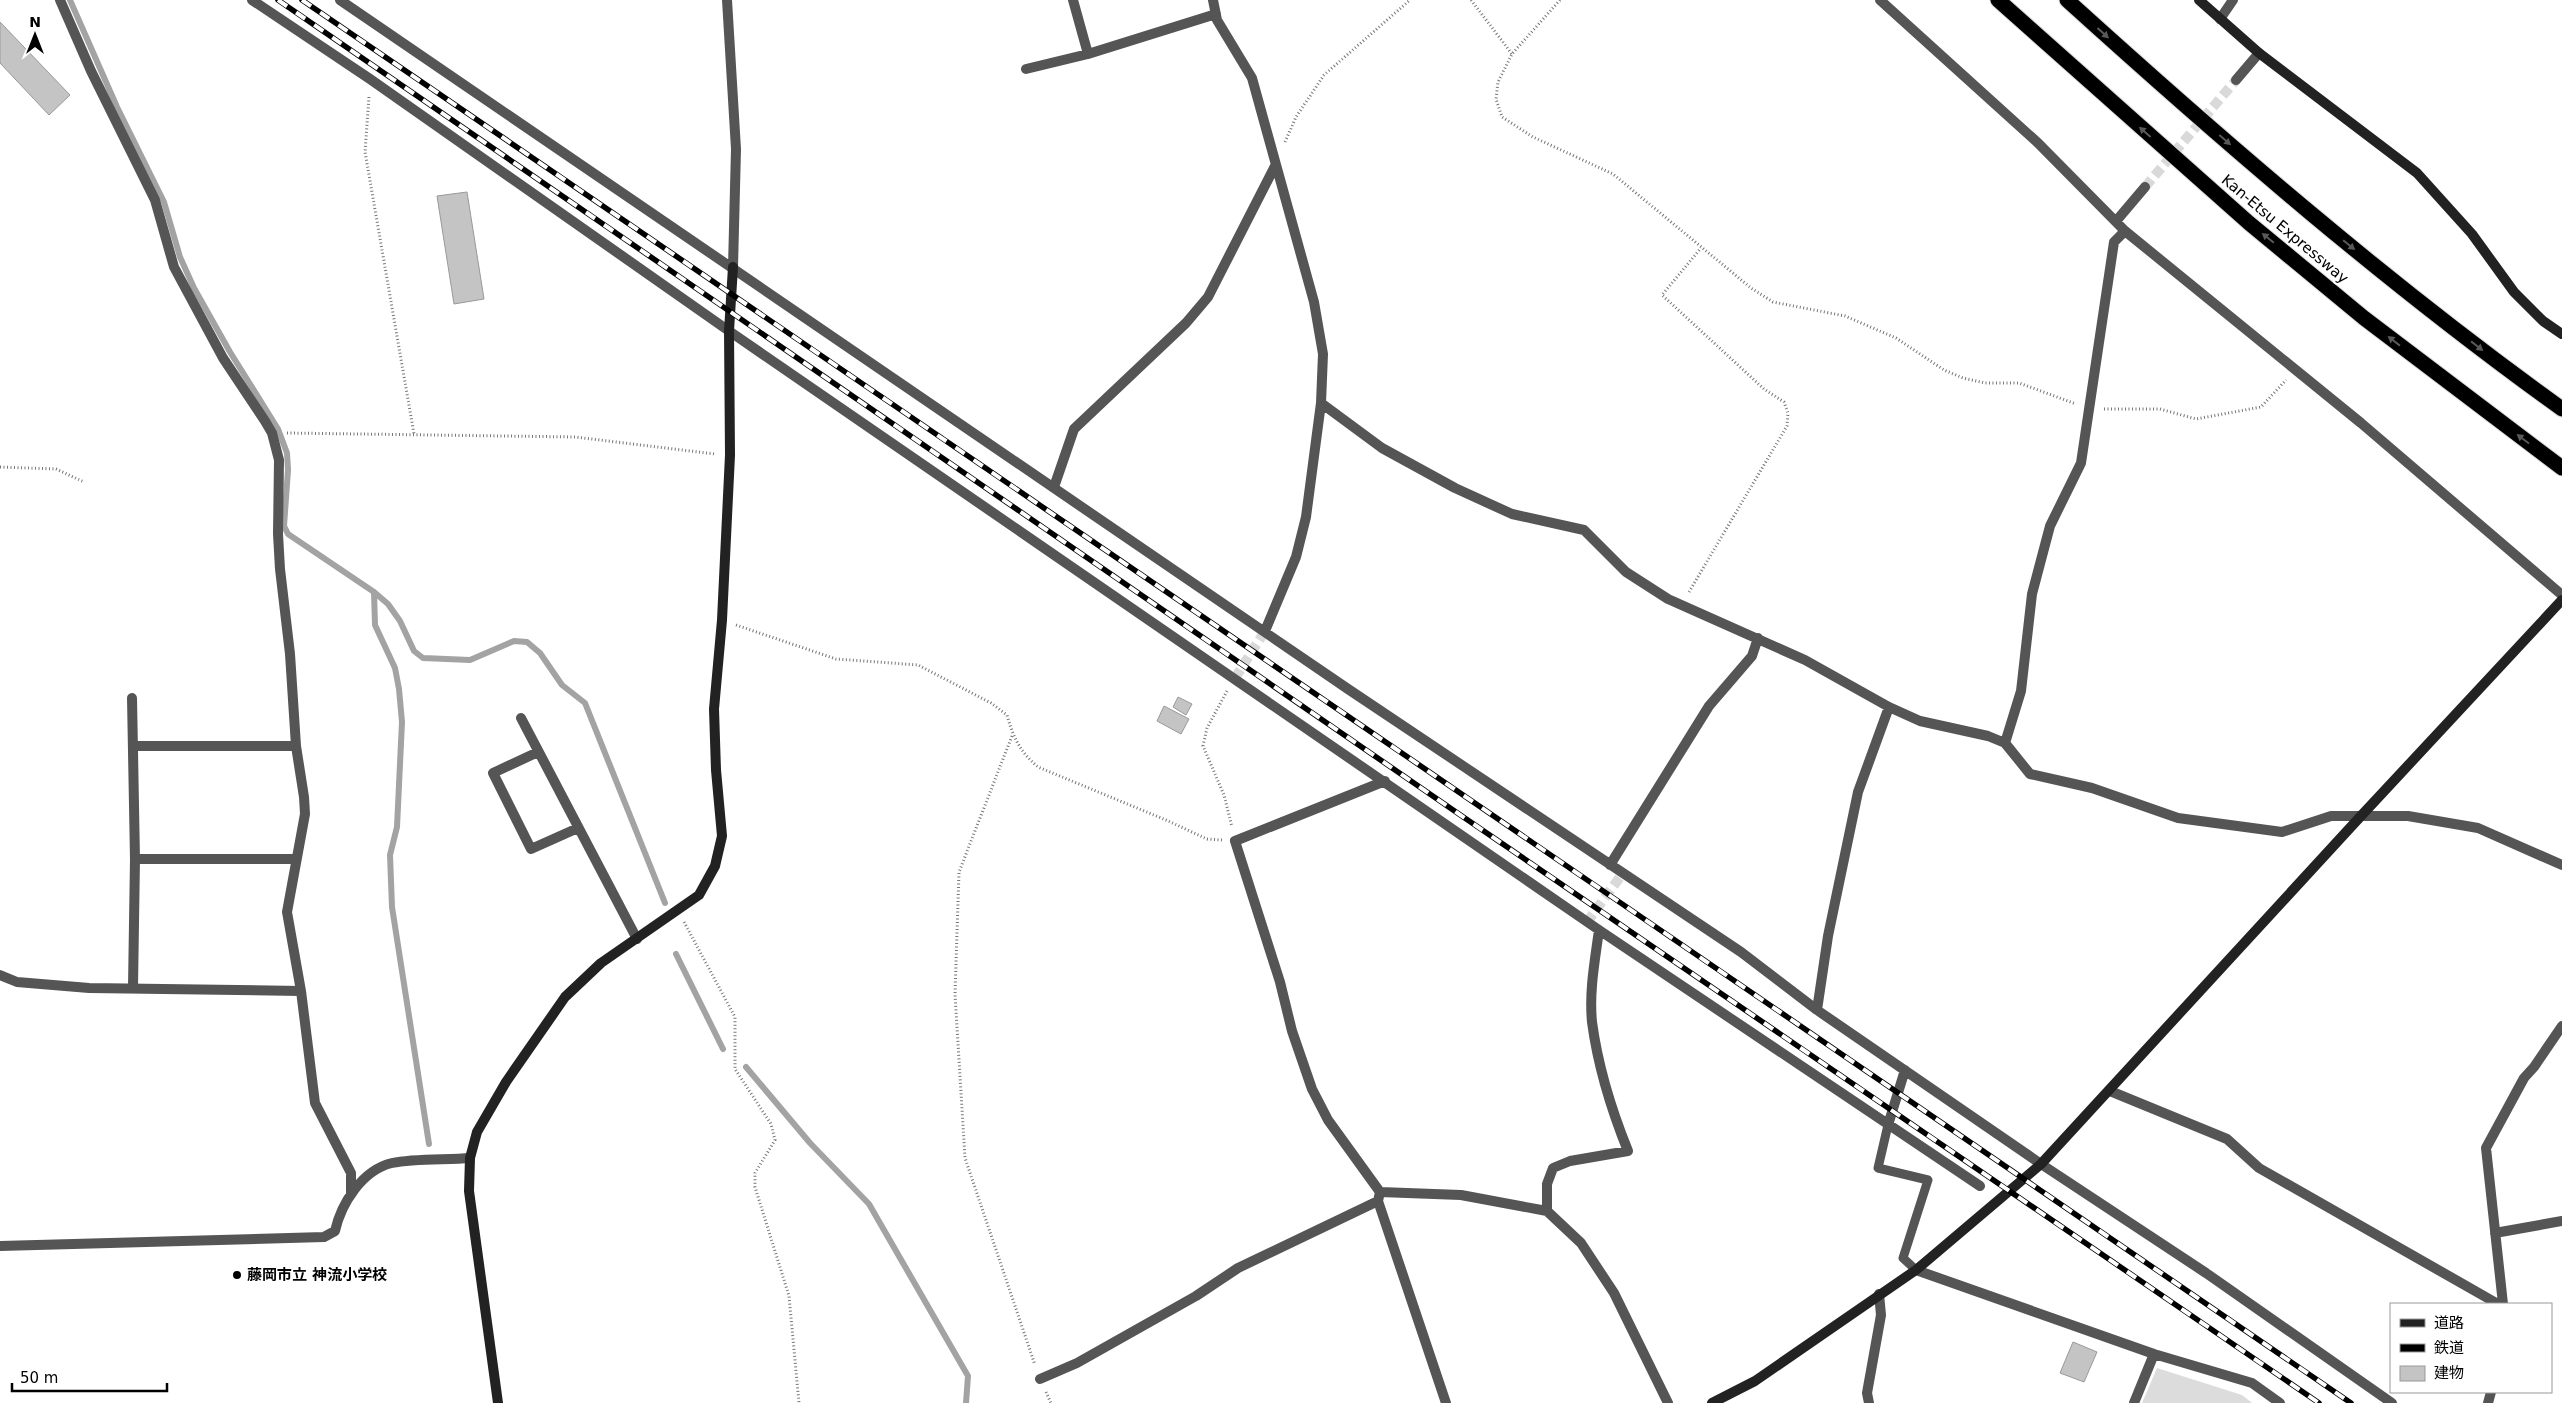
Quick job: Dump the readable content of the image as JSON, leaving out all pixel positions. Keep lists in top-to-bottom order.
{
  "streets": {
    "highway": ["Kan-Etsu Expressway"]
  },
  "places": ["藤岡市立 神流小学校"],
  "legend": ["道路", "鉄道", "建物"],
  "scale_bar": "50 m",
  "north": "top"
}
